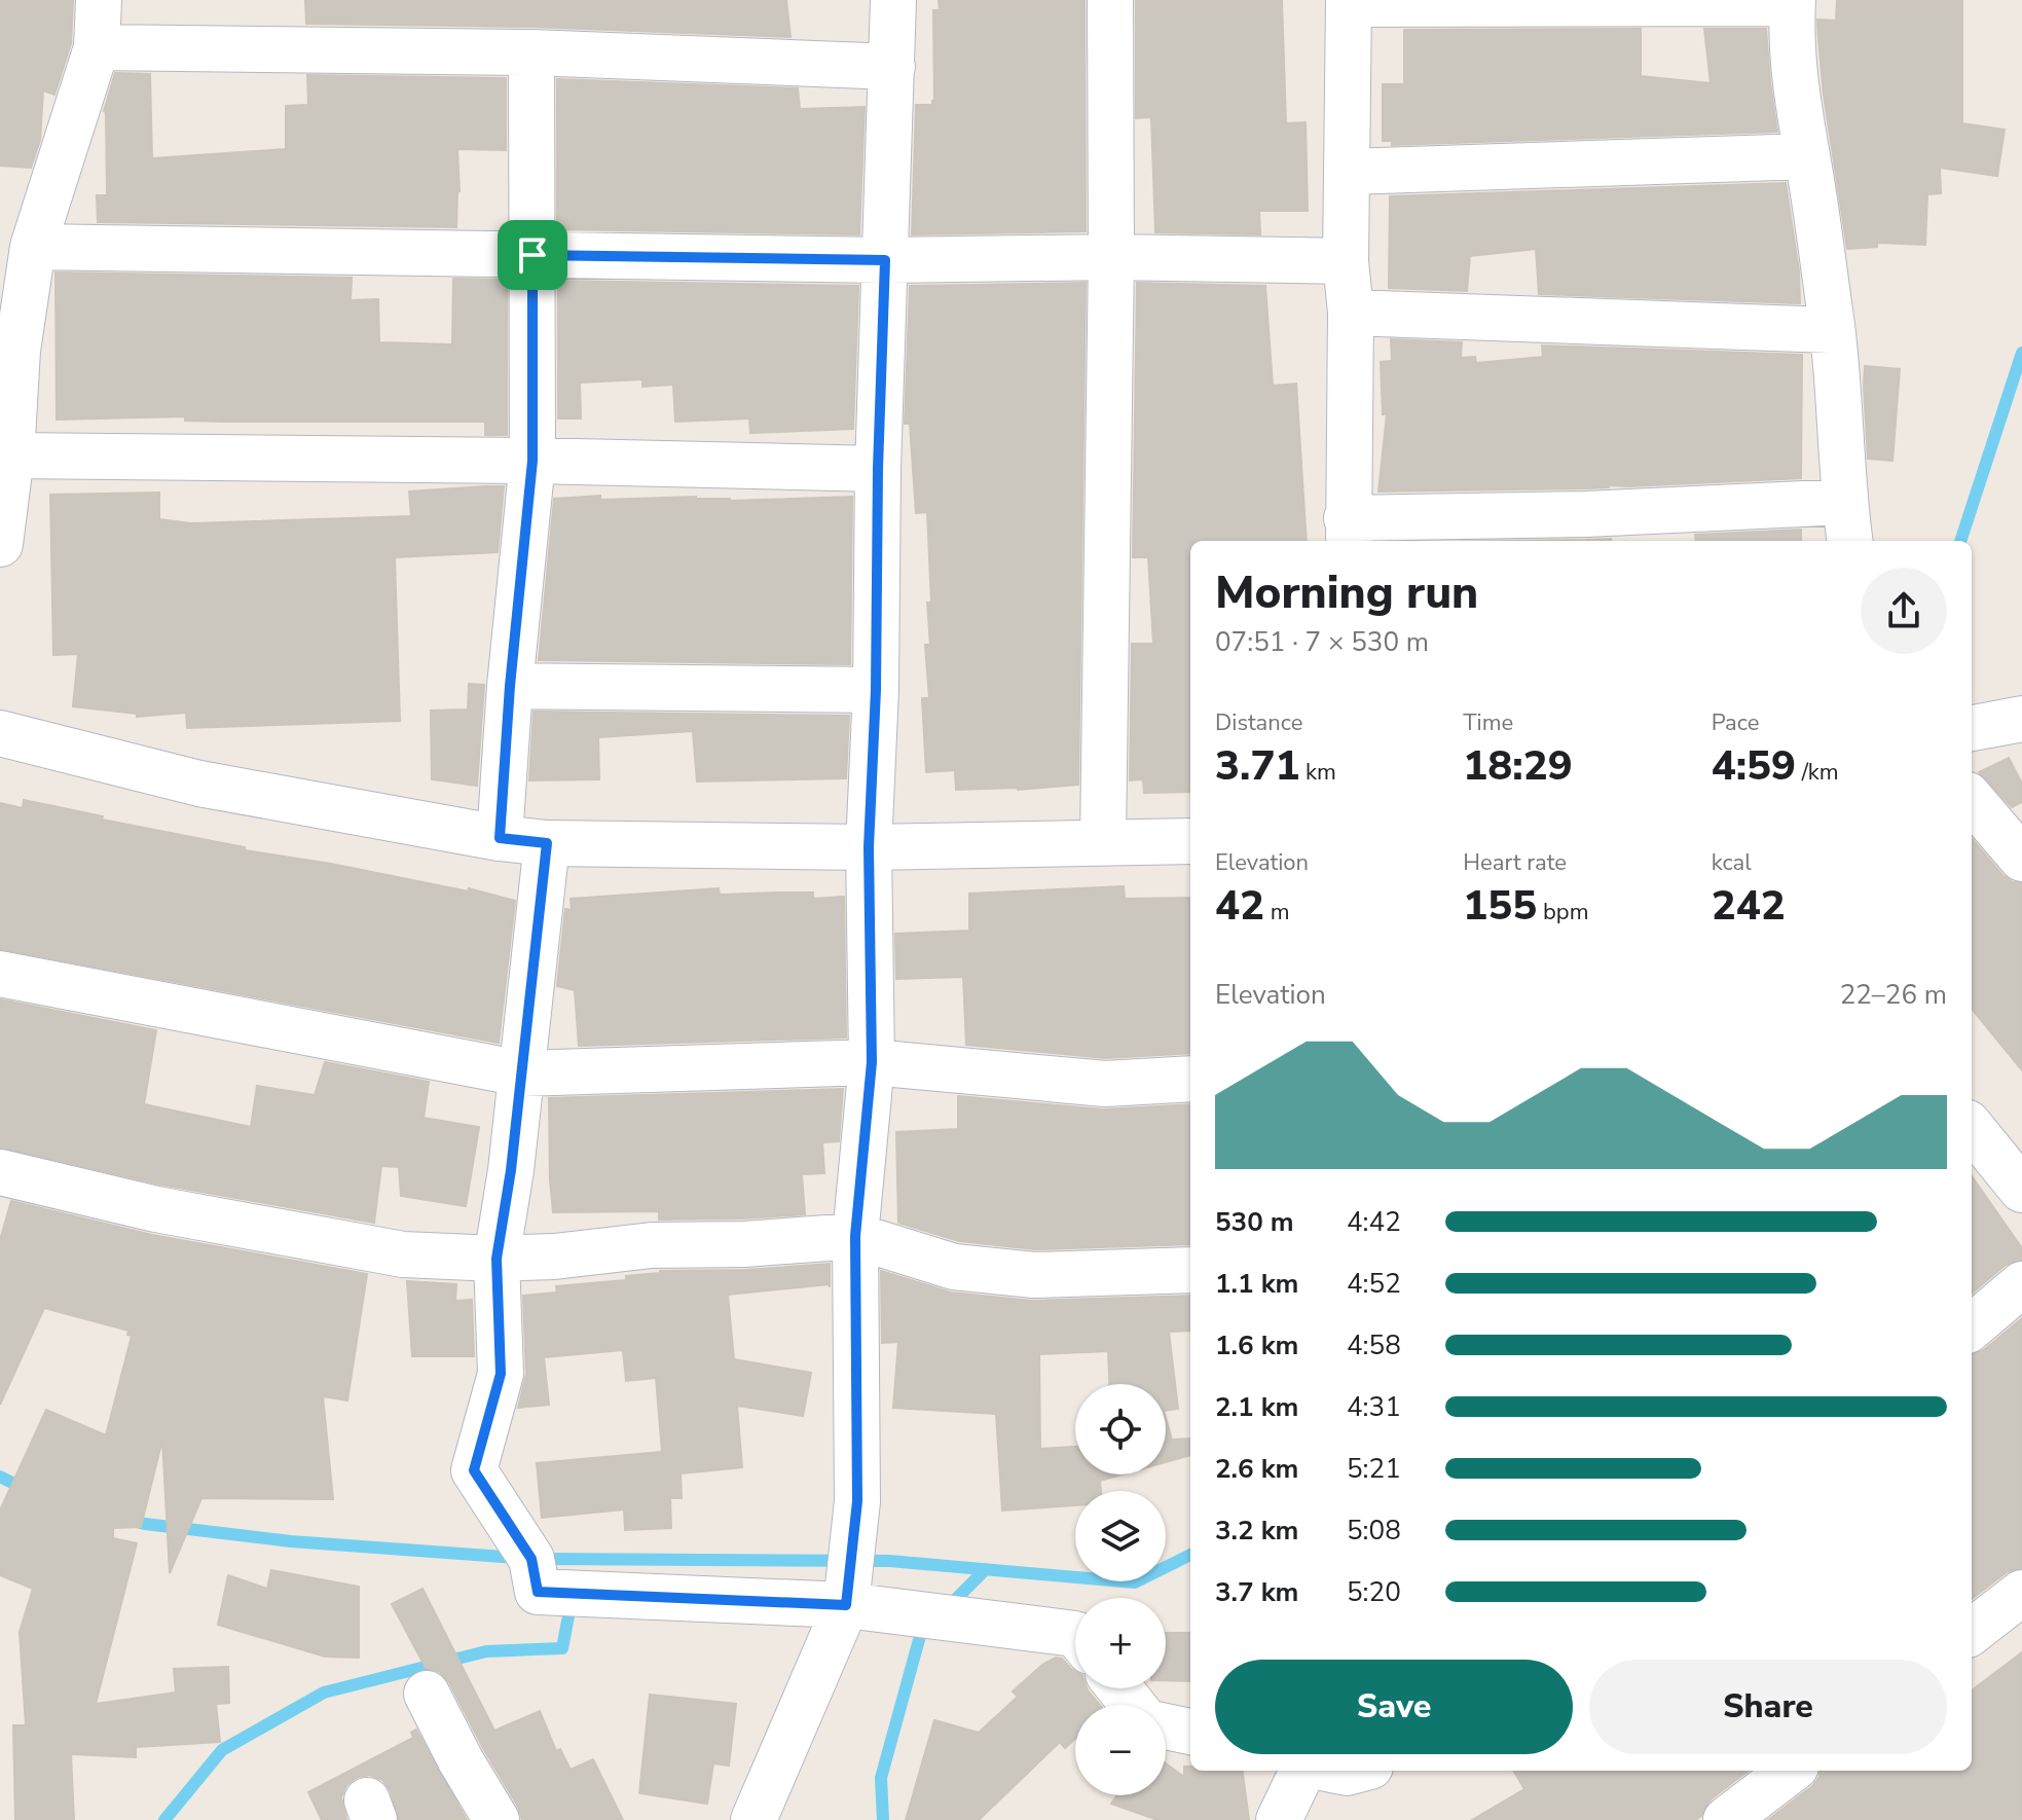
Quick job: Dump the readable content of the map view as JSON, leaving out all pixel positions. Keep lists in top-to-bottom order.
{
  "page": {
    "heading": ["Morning run", "07:51 · 7 × 530 m"],
    "stats": [
      ["Distance", "3.71 km"],
      ["Time", "18:29"],
      ["Pace", "4:59 /km"],
      ["Elevation", "42 m"],
      ["Heart rate", "155 bpm"],
      ["kcal", "242"]
    ],
    "chart": ["Elevation", "22–26 m"],
    "list": [
      {
        "name": "530 m",
        "note": "4:42"
      },
      {
        "name": "1.1 km",
        "note": "4:52"
      },
      {
        "name": "1.6 km",
        "note": "4:58"
      },
      {
        "name": "2.1 km",
        "note": "4:31"
      },
      {
        "name": "2.6 km",
        "note": "5:21"
      },
      {
        "name": "3.2 km",
        "note": "5:08"
      },
      {
        "name": "3.7 km",
        "note": "5:20"
      }
    ],
    "map_buttons": ["+", "−"],
    "buttons": ["Save", "Share"]
  }
}
